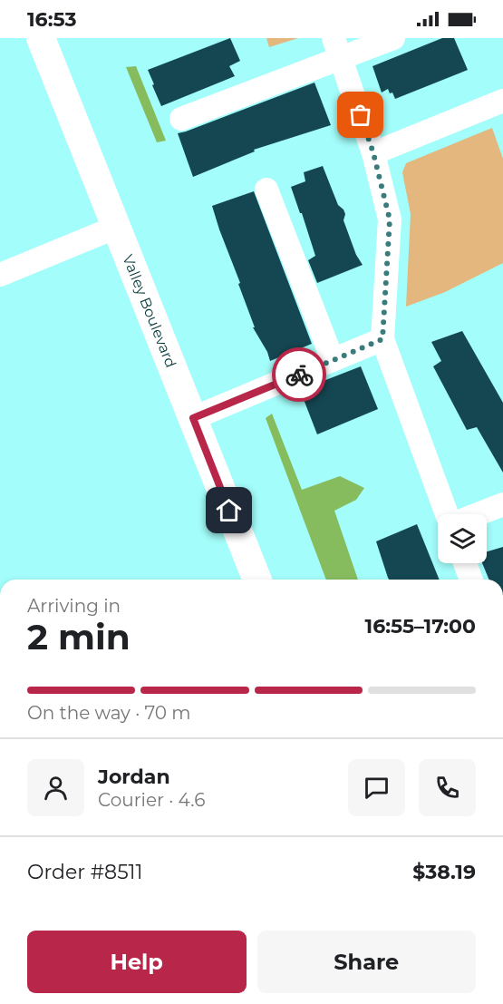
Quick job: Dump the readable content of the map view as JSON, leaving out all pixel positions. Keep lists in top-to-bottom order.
{
  "streets": {
    "main road": ["Valley Boulevard"]
  },
  "page": {
    "status": "16:53",
    "heading": ["2 min", "Arriving in", "16:55–17:00"],
    "panel": [
      "Jordan",
      "Courier · 4.6",
      "Order #8511",
      "$38.19"
    ],
    "bar": "On the way · 70 m",
    "buttons": ["Help", "Share"]
  }
}
